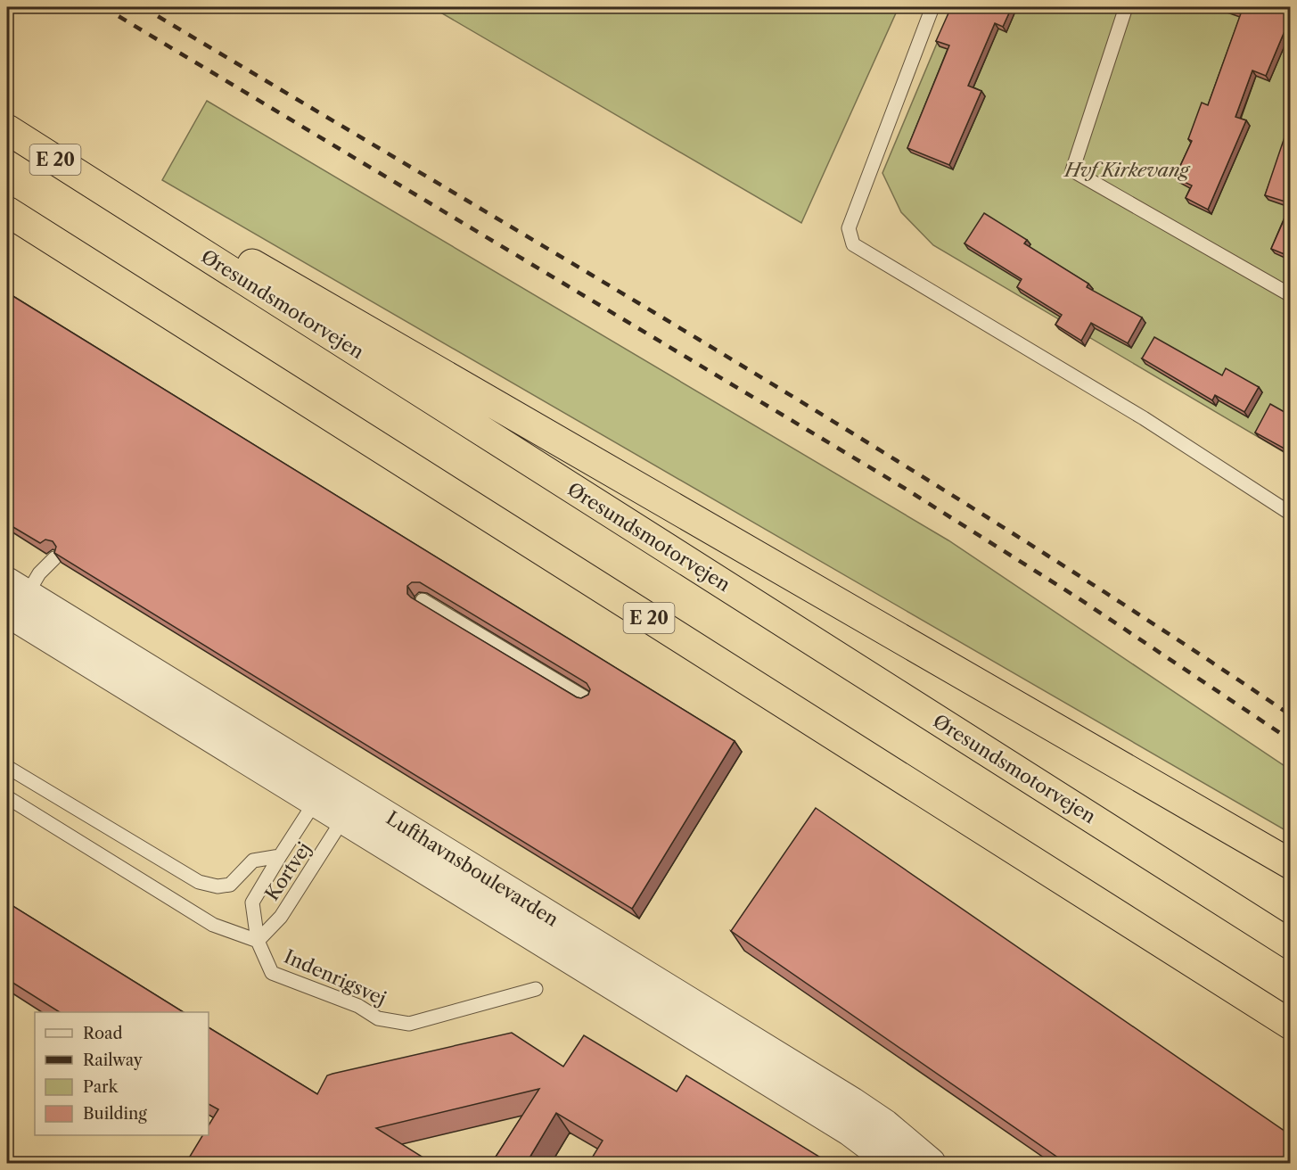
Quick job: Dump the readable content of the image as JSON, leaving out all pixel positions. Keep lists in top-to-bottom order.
{
  "streets": {
    "highway": ["E 20", "Øresundsmotorvejen"],
    "street": ["Lufthavnsboulevarden"],
    "lane": ["Kortvej", "Indenrigsvej"]
  },
  "crossings": [
    ["Lufthavnsboulevarden", "Kortvej"],
    ["Kortvej", "Indenrigsvej"]
  ],
  "parks": ["Hvf Kirkevang"],
  "legend": [
    "Road",
    "Railway",
    "Park",
    "Building"
  ]
}
